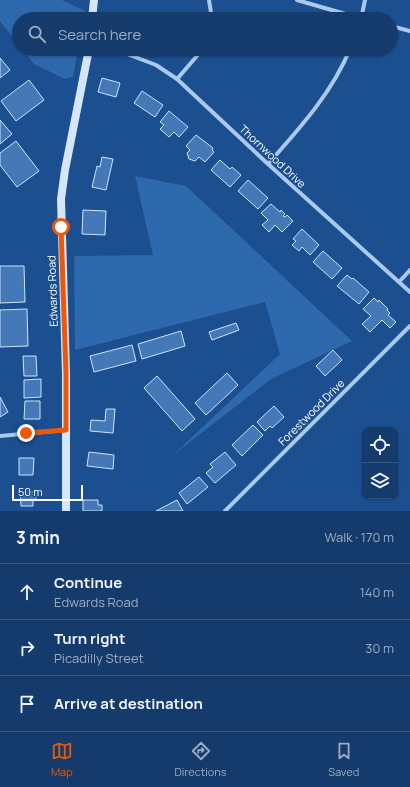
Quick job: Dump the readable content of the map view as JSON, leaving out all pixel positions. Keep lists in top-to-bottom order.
{
  "streets": {
    "main road": ["Edwards Road"],
    "street": ["Thornwood Drive", "Forestwood Drive"]
  },
  "scale_bar": "50 m",
  "page": {
    "search": "Search here",
    "scale": "50 m",
    "heading": ["3 min", "Walk · 170 m"],
    "list": [
      ["Continue", "Edwards Road", "140 m"],
      ["Turn right", "Picadilly Street", "30 m"],
      "Arrive at destination"
    ],
    "nav": ["Map", "Directions", "Saved"]
  }
}
